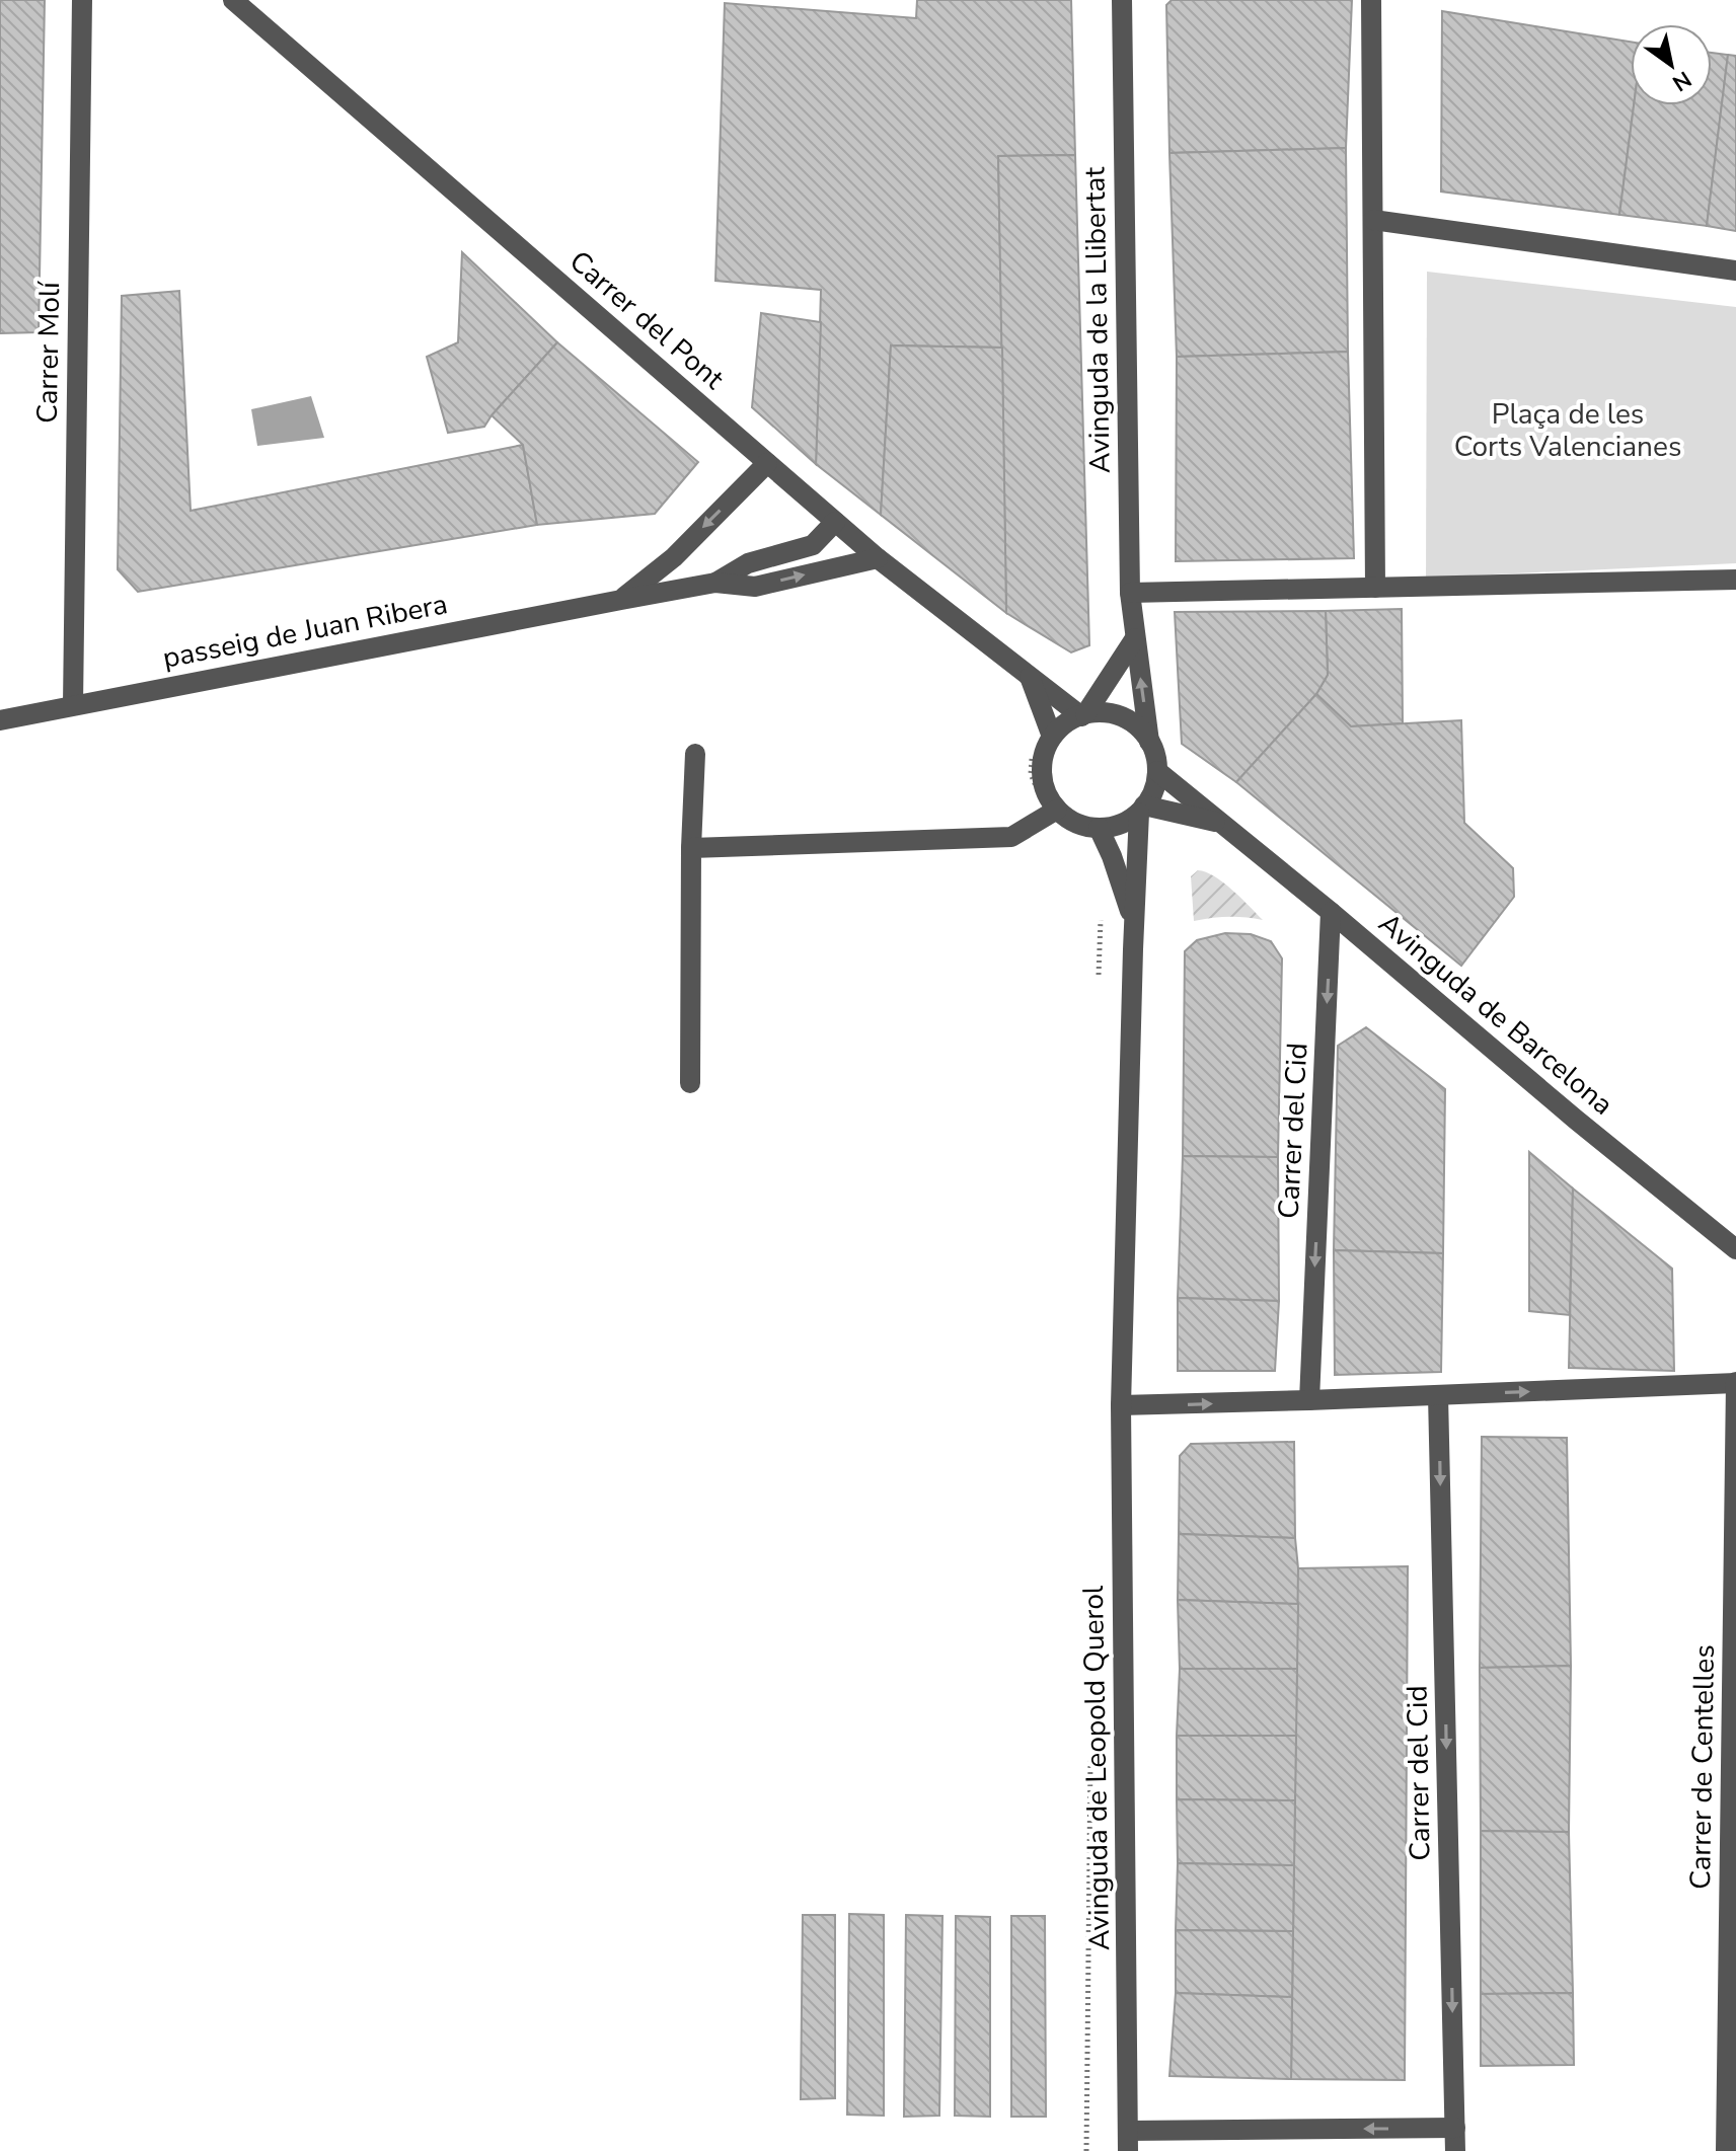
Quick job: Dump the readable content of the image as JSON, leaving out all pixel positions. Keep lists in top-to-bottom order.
{
  "streets": {
    "street": [
      "Carrer del Pont",
      "Avinguda de la Llibertat",
      "Carrer Molí",
      "passeig de Juan Ribera",
      "Avinguda de Barcelona",
      "Carrer del Cid",
      "Carrer de Centelles",
      "Avinguda de Leopold Querol"
    ]
  },
  "crossings": [
    ["Carrer del Pont", "Avinguda de la Llibertat"],
    ["Carrer del Pont", "passeig de Juan Ribera"],
    ["Carrer del Pont", "Avinguda de Barcelona"],
    ["Carrer del Pont", "Avinguda de Leopold Querol"],
    ["Avinguda de la Llibertat", "Avinguda de Barcelona"],
    ["Avinguda de la Llibertat", "Avinguda de Leopold Querol"],
    ["Carrer Molí", "passeig de Juan Ribera"],
    ["Avinguda de Barcelona", "Carrer del Cid"],
    ["Avinguda de Barcelona", "Avinguda de Leopold Querol"],
    ["Carrer del Cid", "Carrer de Centelles"],
    ["Carrer del Cid", "Avinguda de Leopold Querol"]
  ],
  "one_way": ["Carrer del Cid"],
  "parks": ["Plaça de les Corts Valencianes"],
  "north": "bottom right"
}
